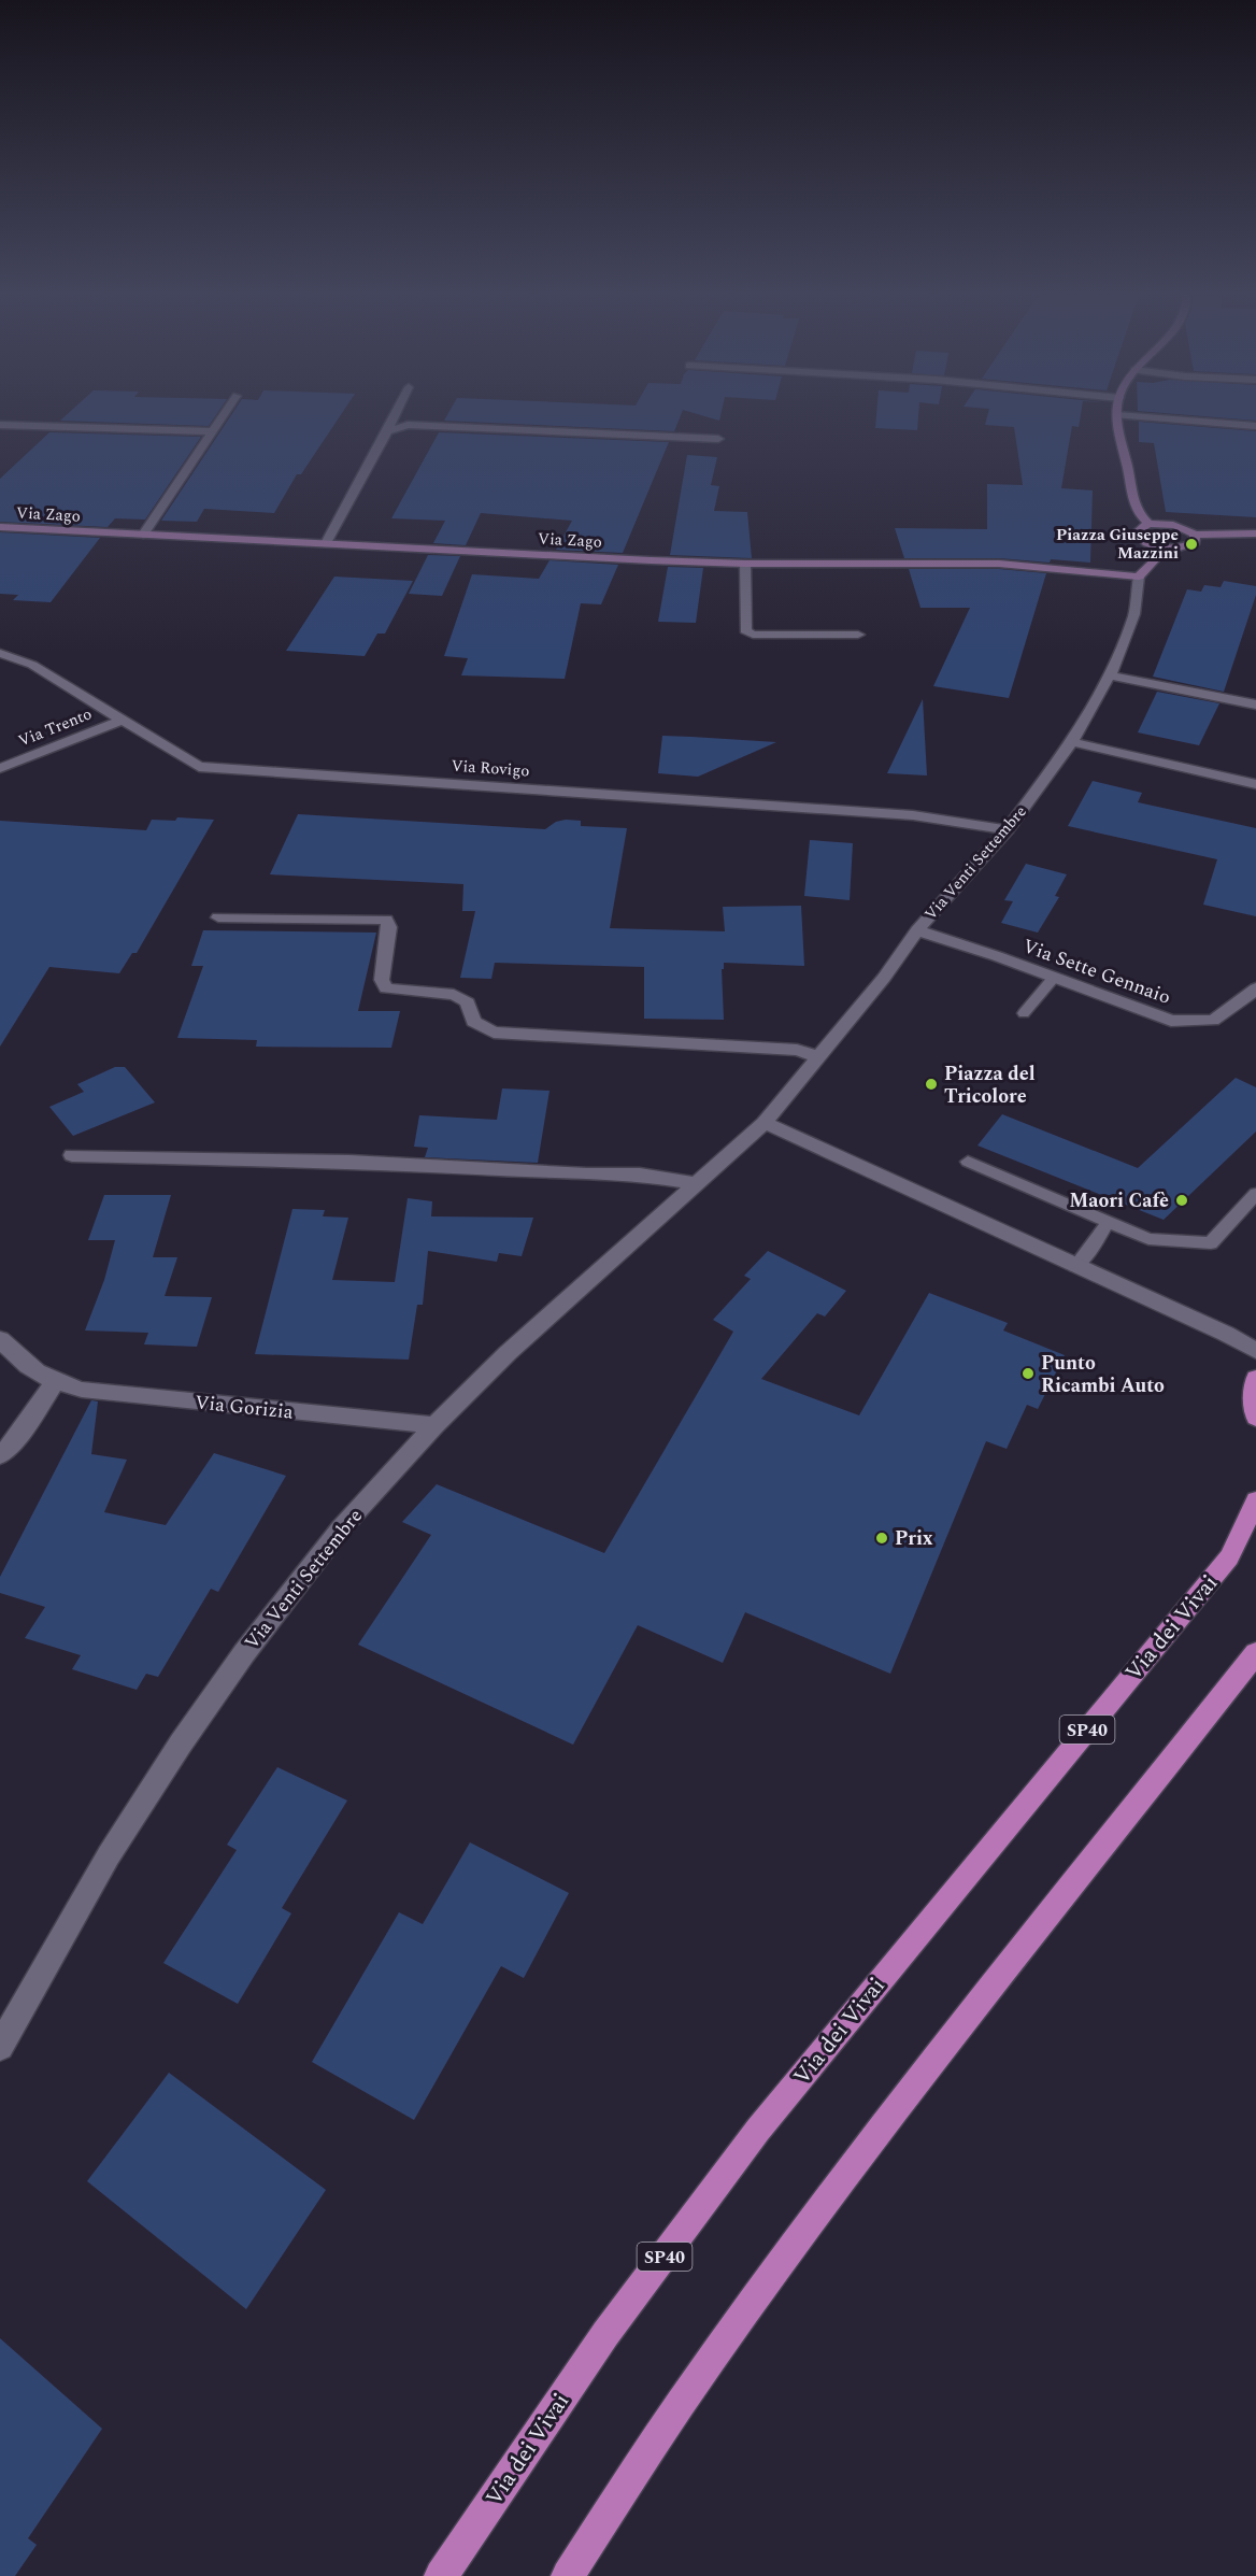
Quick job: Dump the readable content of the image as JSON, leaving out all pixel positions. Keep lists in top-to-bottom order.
{
  "streets": {
    "main road": ["Via dei Vivai", "SP40"],
    "street": [
      "Via Zago",
      "Via Trento",
      "Via Rovigo",
      "Via Venti Settembre",
      "Via Sette Gennaio",
      "Via Gorizia"
    ]
  },
  "crossings": [
    ["Via Zago", "Via Venti Settembre"],
    ["Via Trento", "Via Rovigo"],
    ["Via Rovigo", "Via Venti Settembre"],
    ["Via Venti Settembre", "Via Sette Gennaio"],
    ["Via Venti Settembre", "Via Gorizia"]
  ],
  "places": [
    "Piazza Giuseppe Mazzini",
    "Piazza del Tricolore",
    "Maori Cafè",
    "Punto Ricambi Auto",
    "Prix"
  ]
}
